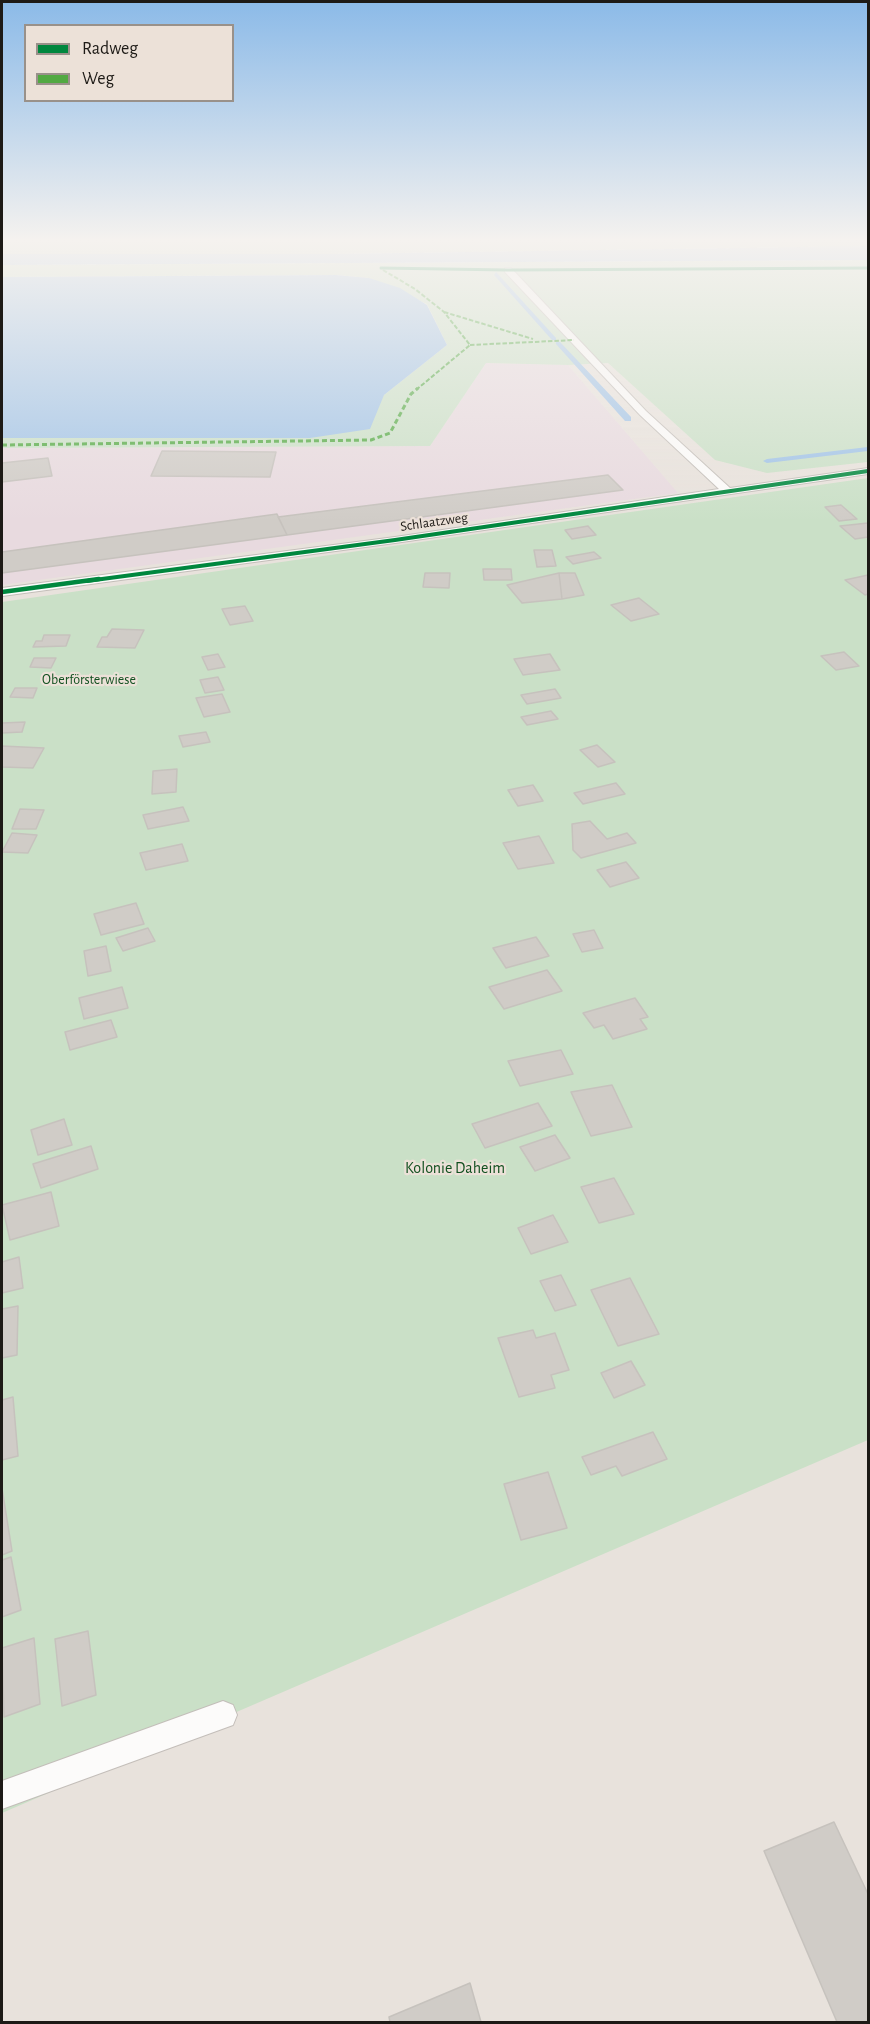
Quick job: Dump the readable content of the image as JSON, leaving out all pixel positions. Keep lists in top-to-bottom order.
{
  "streets": {
    "lane": ["Schlaatzweg"]
  },
  "parks": ["Oberförsterwiese", "Kolonie Daheim"],
  "legend": ["Radweg", "Weg"]
}
